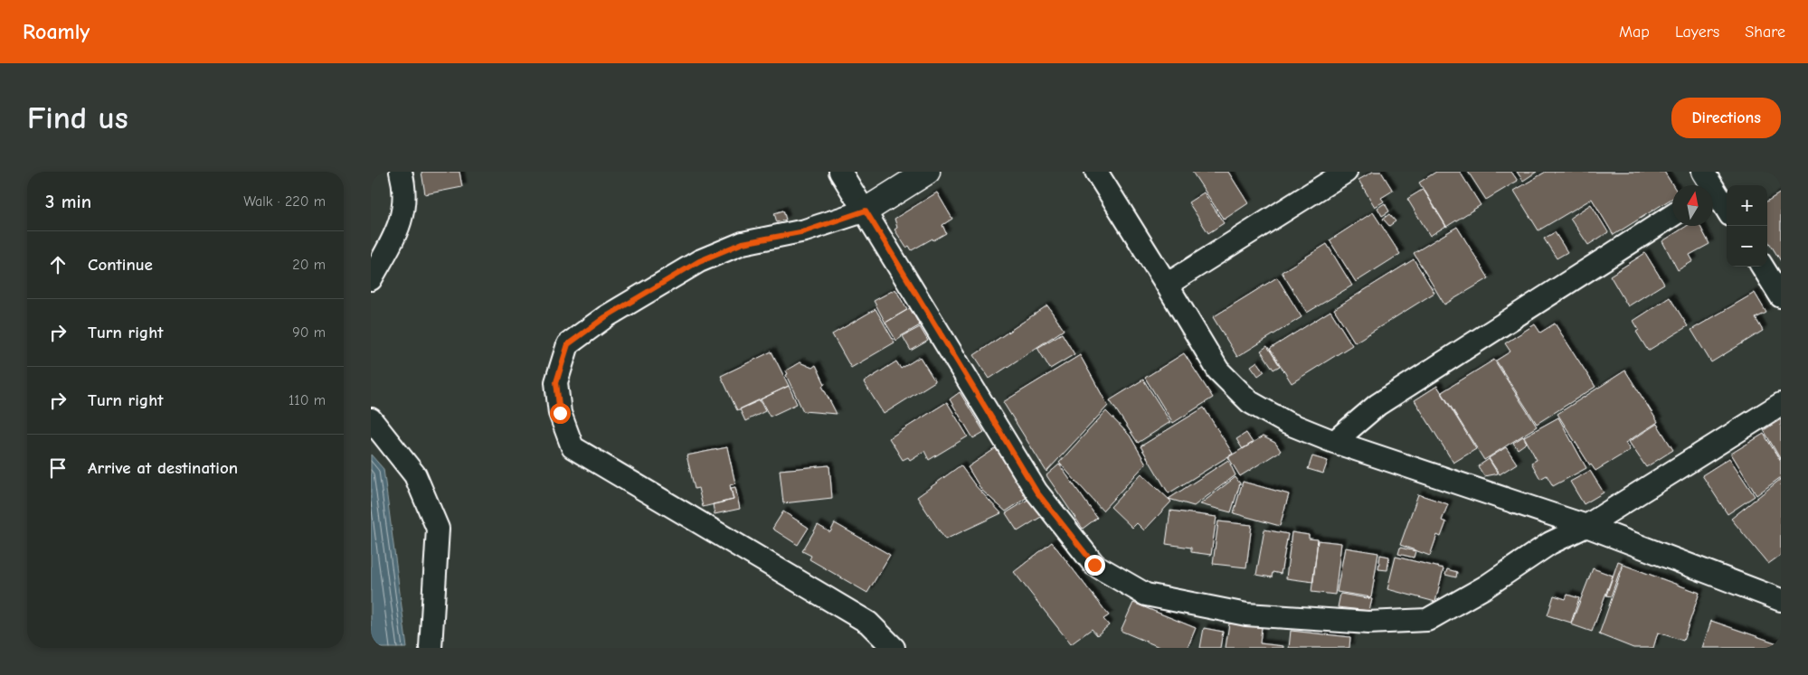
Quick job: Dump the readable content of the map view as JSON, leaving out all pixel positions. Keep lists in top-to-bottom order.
{
  "north": "top",
  "page": {
    "header": "Roamly",
    "nav": ["Map", "Layers", "Share"],
    "buttons": "Directions",
    "title": "Find us",
    "heading": ["3 min", "Walk · 220 m"],
    "map_buttons": ["+", "−"],
    "list": [
      ["Continue", "20 m"],
      ["Turn right", "90 m"],
      ["Turn right", "110 m"],
      "Arrive at destination"
    ]
  }
}
